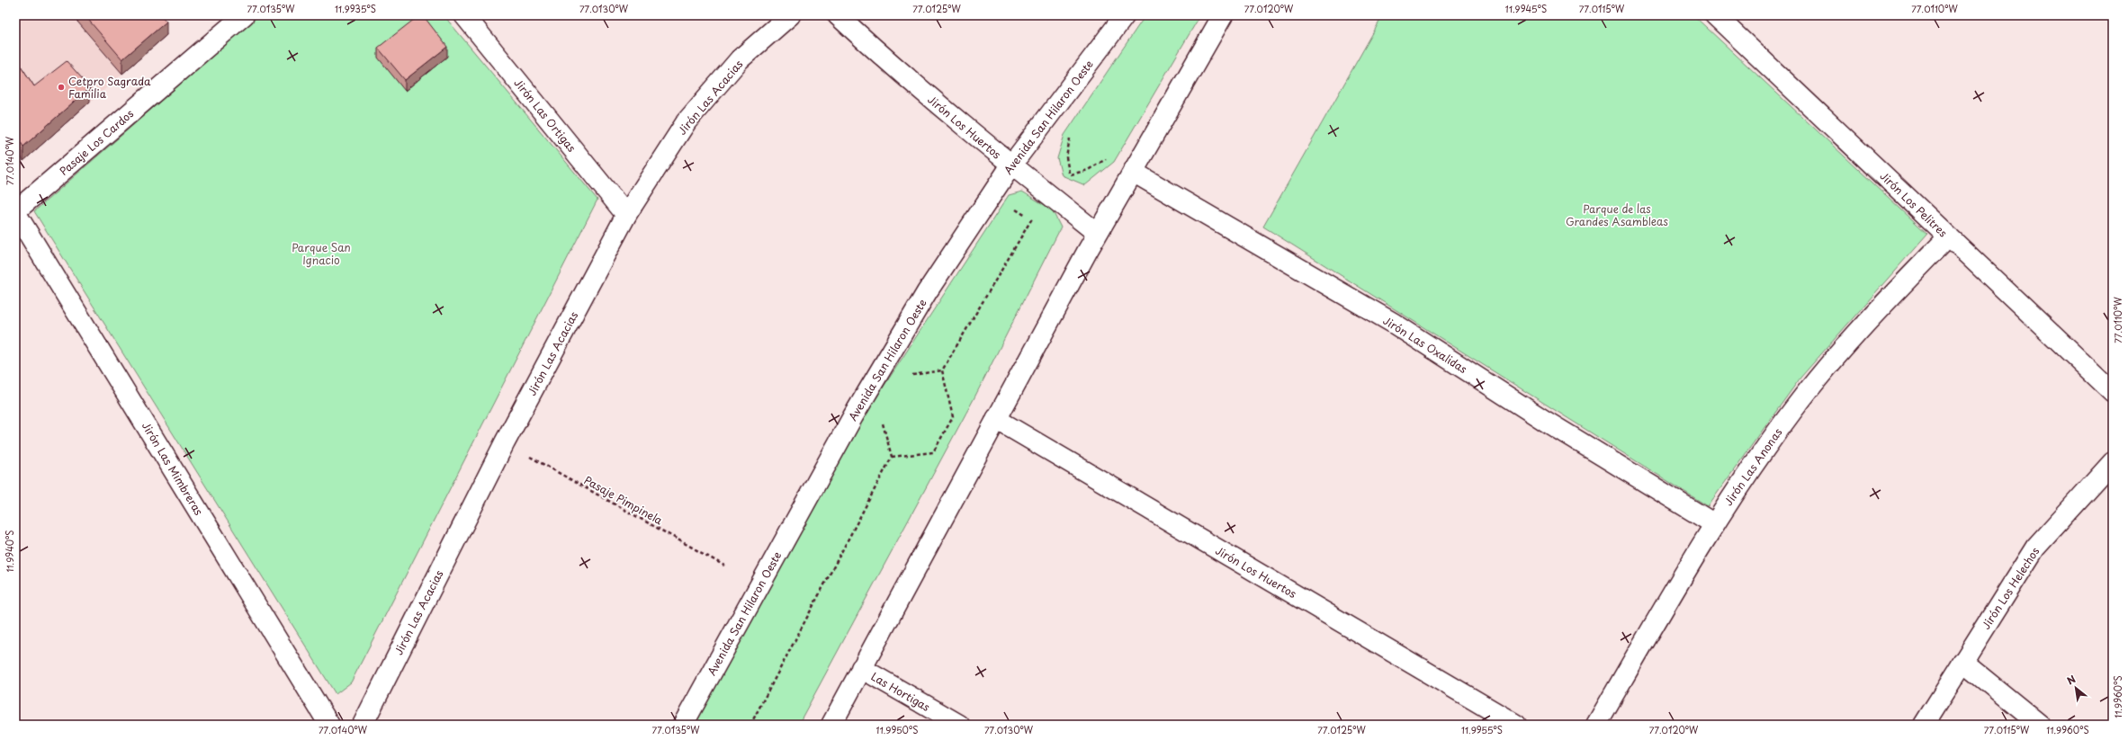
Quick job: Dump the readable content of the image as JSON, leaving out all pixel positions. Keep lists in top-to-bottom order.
{
  "streets": {
    "street": [
      "Jirón Las Acacias",
      "Jirón Las Ortigas",
      "Avenida San Hilaron Oeste",
      "Jirón Los Huertos",
      "Pasaje Los Cardos",
      "Jirón Los Pelitres",
      "Jirón Las Oxalidas",
      "Jirón Las Anonas",
      "Jirón Las Mimbreras",
      "Jirón Los Helechos",
      "Las Hortigas"
    ],
    "path": ["Pasaje Pimpinela"]
  },
  "crossings": [
    ["Jirón Las Acacias", "Jirón Las Ortigas"],
    ["Avenida San Hilaron Oeste", "Jirón Los Huertos"],
    ["Pasaje Los Cardos", "Jirón Las Mimbreras"],
    ["Jirón Los Pelitres", "Jirón Las Anonas"],
    ["Jirón Las Oxalidas", "Jirón Las Anonas"]
  ],
  "parks": ["Parque de las Grandes Asambleas", "Parque San Ignacio"],
  "places": ["Cetpro Sagrada Familia"],
  "north": "top left",
  "coordinates": [
    "77.0135°W",
    "11.9935°S",
    "77.0130°W",
    "77.0125°W",
    "77.0120°W",
    "11.9945°S",
    "77.0115°W",
    "77.0110°W",
    "77.0140°W",
    "11.9940°S",
    "11.9960°S",
    "11.9950°S",
    "11.9955°S"
  ]
}
